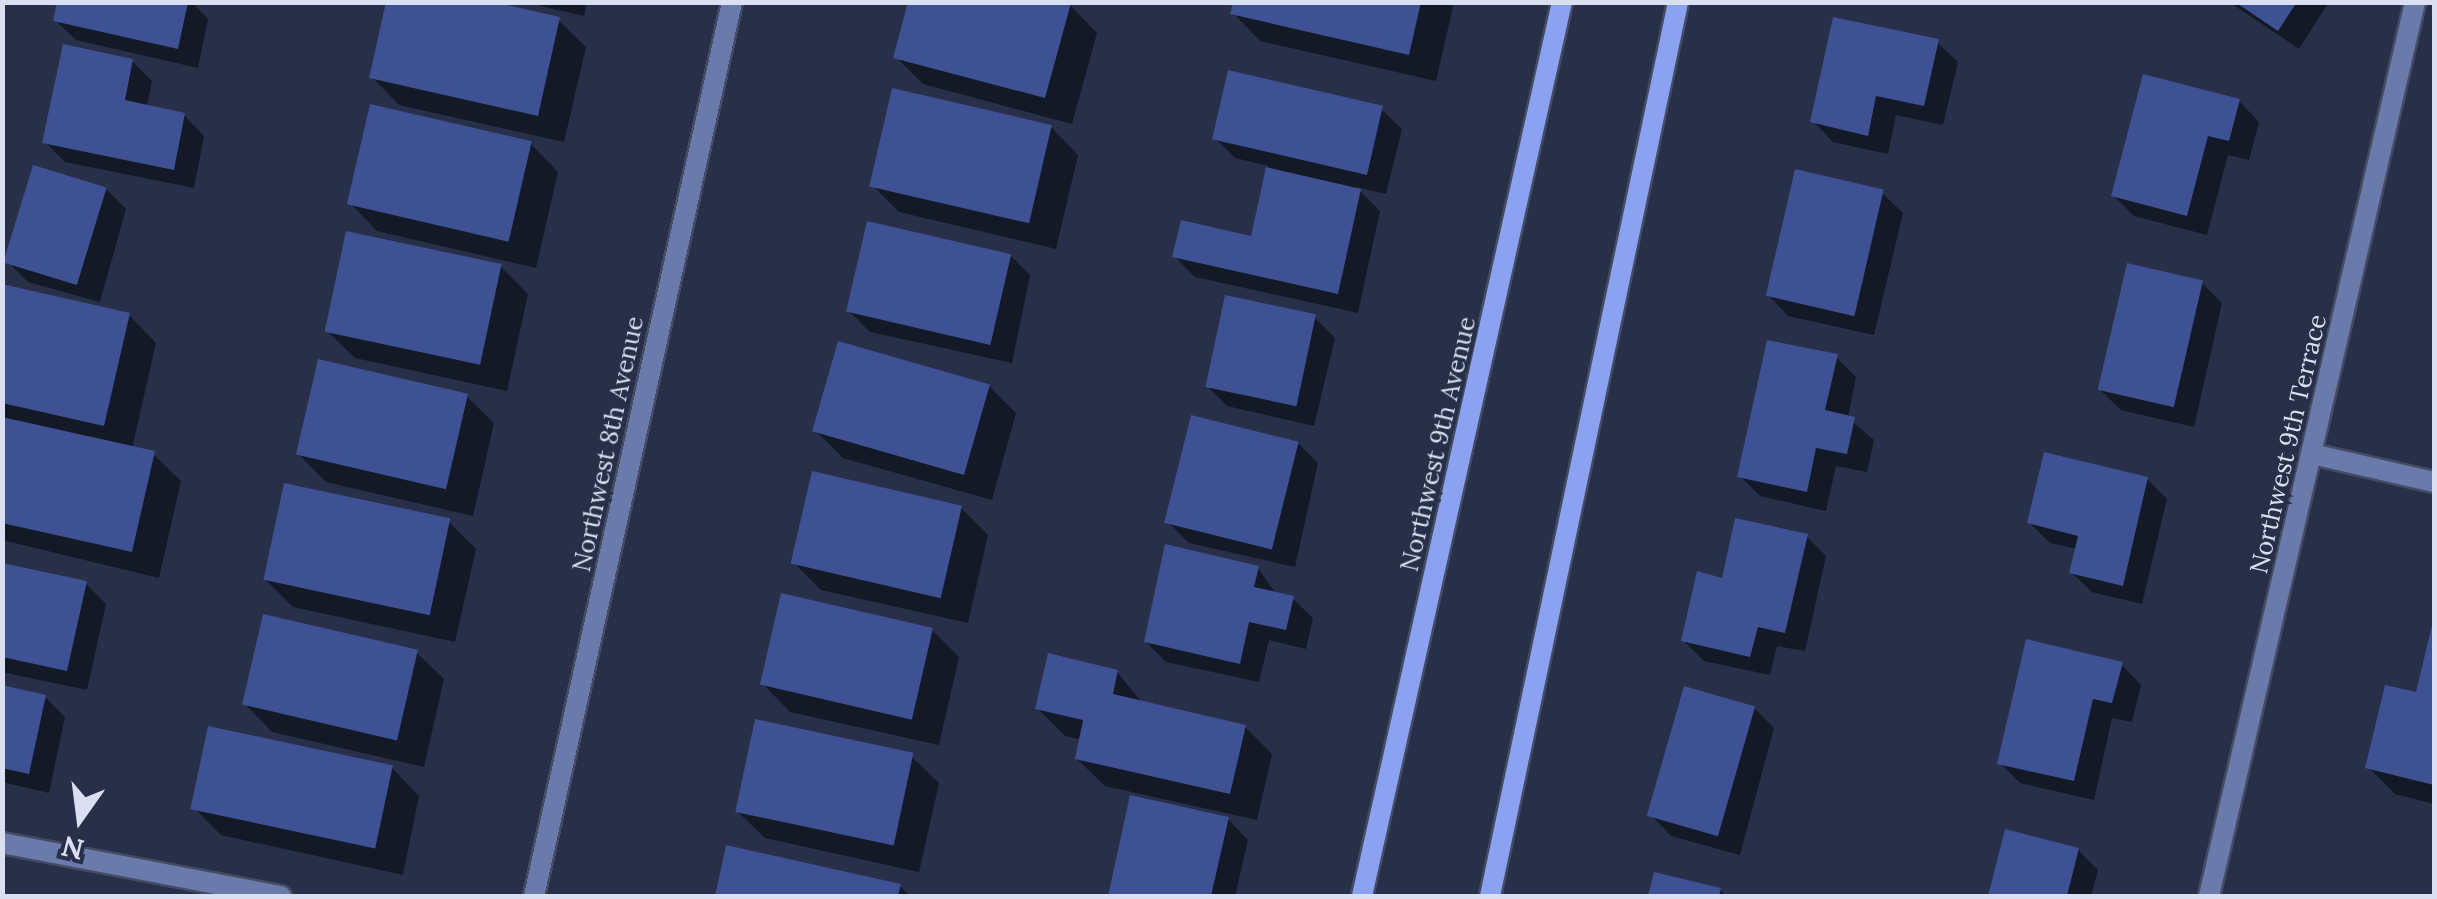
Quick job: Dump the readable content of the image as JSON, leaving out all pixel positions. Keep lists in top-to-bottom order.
{
  "streets": {
    "main road": ["Northwest 9th Avenue"],
    "street": ["Northwest 8th Avenue", "Northwest 9th Terrace"]
  },
  "north": "bottom"
}
